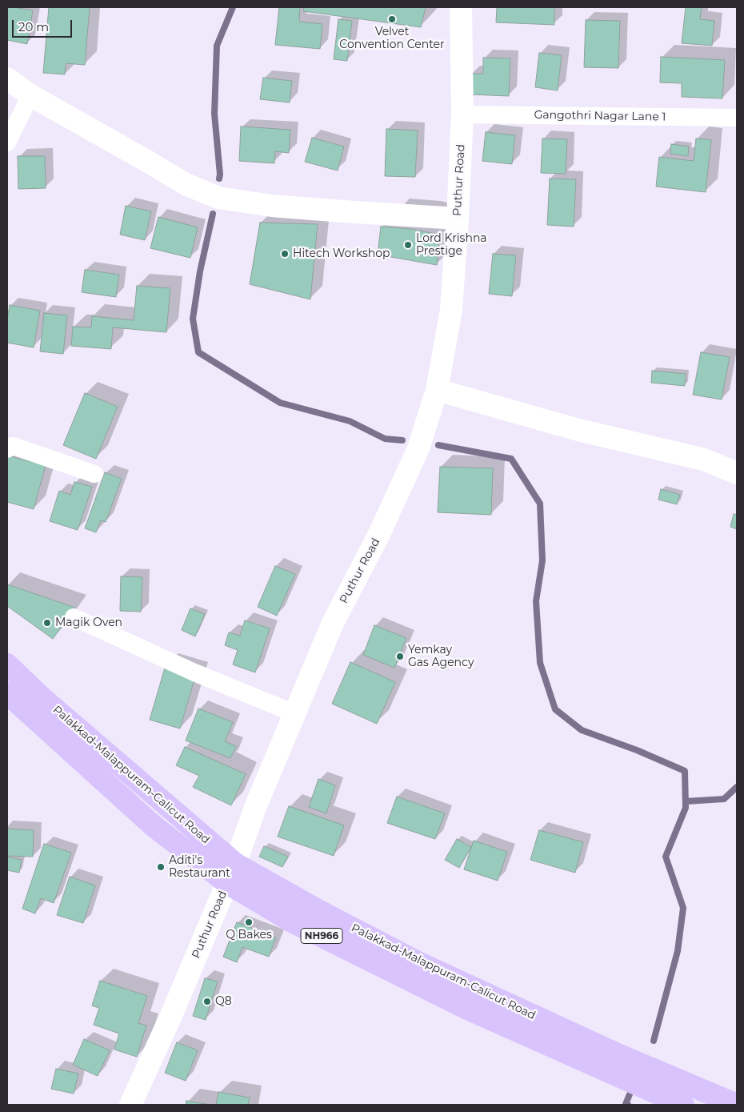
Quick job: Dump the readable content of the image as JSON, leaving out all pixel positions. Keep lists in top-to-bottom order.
{
  "streets": {
    "highway": ["Palakkad-Malappuram-Calicut Road", "NH966"],
    "street": ["Gangothri Nagar Lane 1", "Puthur Road"]
  },
  "crossings": [
    ["Gangothri Nagar Lane 1", "Puthur Road"],
    ["Puthur Road", "Palakkad-Malappuram-Calicut Road"]
  ],
  "places": [
    "Velvet Convention Center",
    "Lord Krishna Prestige",
    "Hitech Workshop",
    "Magik Oven",
    "Yemkay Gas Agency",
    "Aditi's Restaurant",
    "Q Bakes",
    "Q8"
  ],
  "scale_bar": "20 m"
}
